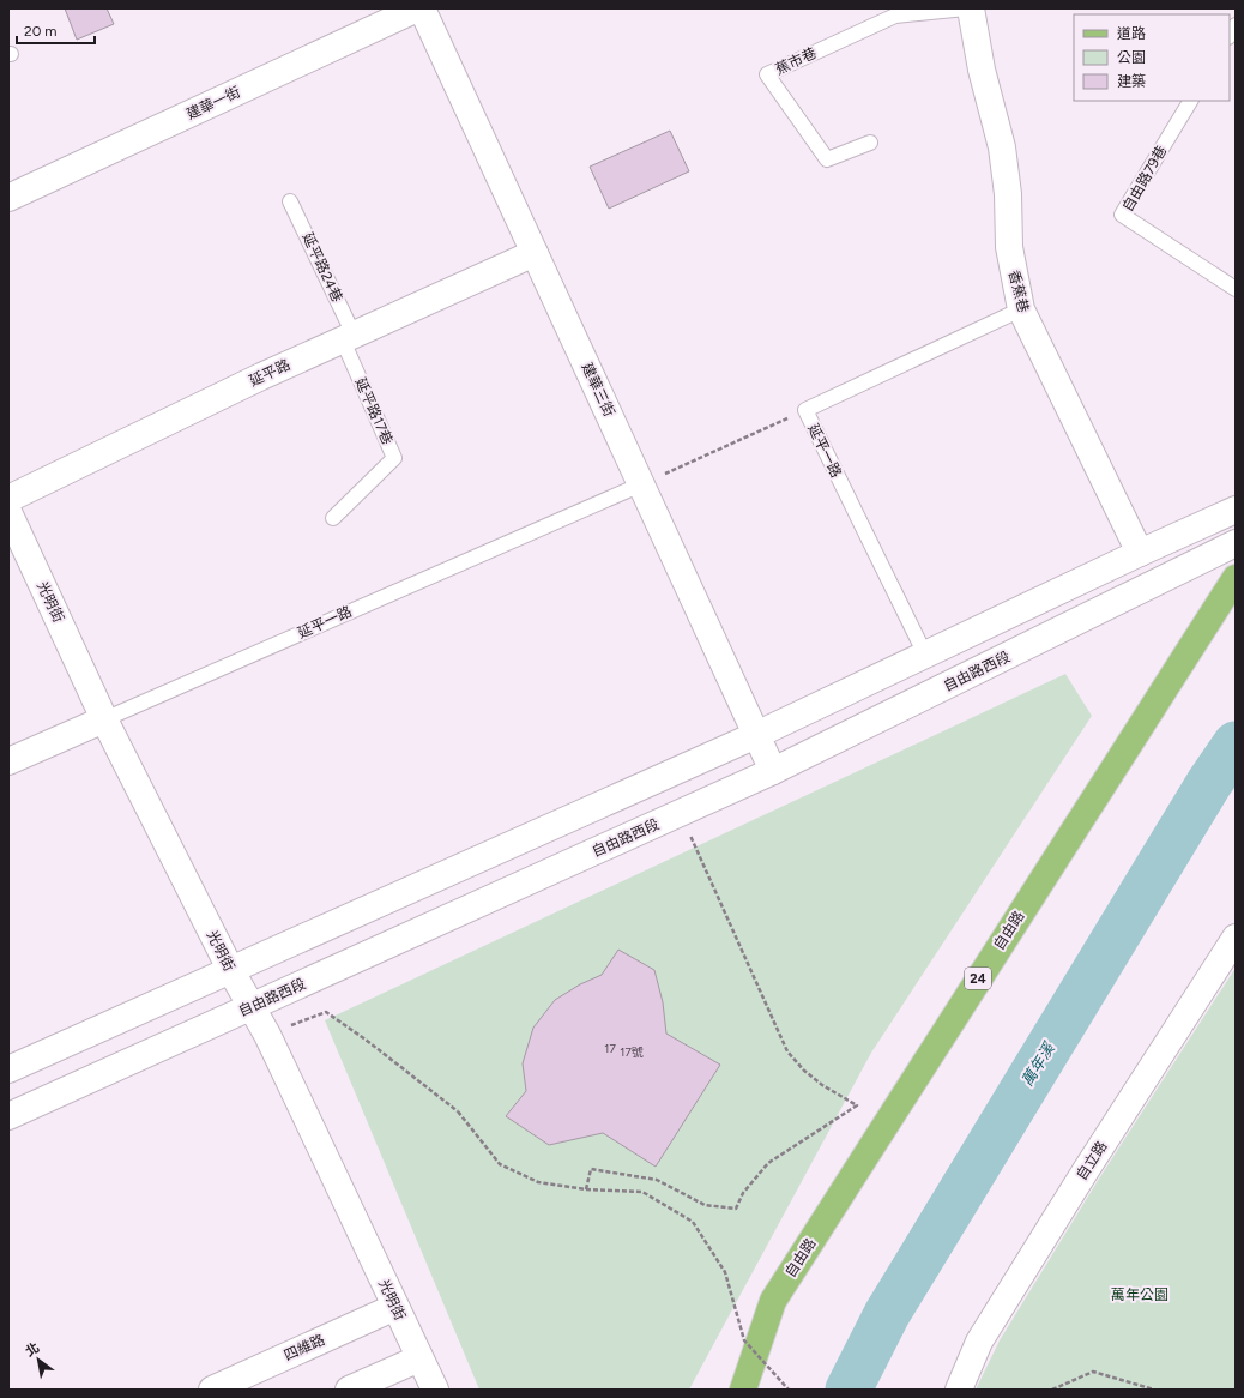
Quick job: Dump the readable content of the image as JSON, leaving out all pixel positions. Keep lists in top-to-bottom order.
{
  "streets": {
    "main road": ["自由路", "24"],
    "street": [
      "建華一街",
      "香蕉巷",
      "延平路",
      "建華三街",
      "延平一路",
      "光明街",
      "自由路西段",
      "自立路",
      "四維路"
    ],
    "lane": [
      "蕉市巷",
      "自由路79巷",
      "延平路24巷",
      "延平路17巷"
    ]
  },
  "crossings": [
    ["延平路24巷", "延平路"],
    ["延平路24巷", "延平路17巷"],
    ["香蕉巷", "延平一路"],
    ["延平路", "建華三街"],
    ["延平路", "延平路17巷"],
    ["建華三街", "延平一路"],
    ["建華三街", "自由路西段"],
    ["延平一路", "光明街"],
    ["光明街", "自由路西段"],
    ["光明街", "四維路"]
  ],
  "water": ["萬年溪"],
  "parks": ["萬年公園"],
  "house_numbers": ["17", "17號"],
  "legend": ["道路", "公園", "建築"],
  "scale_bar": "20 m",
  "north": "top left"
}
